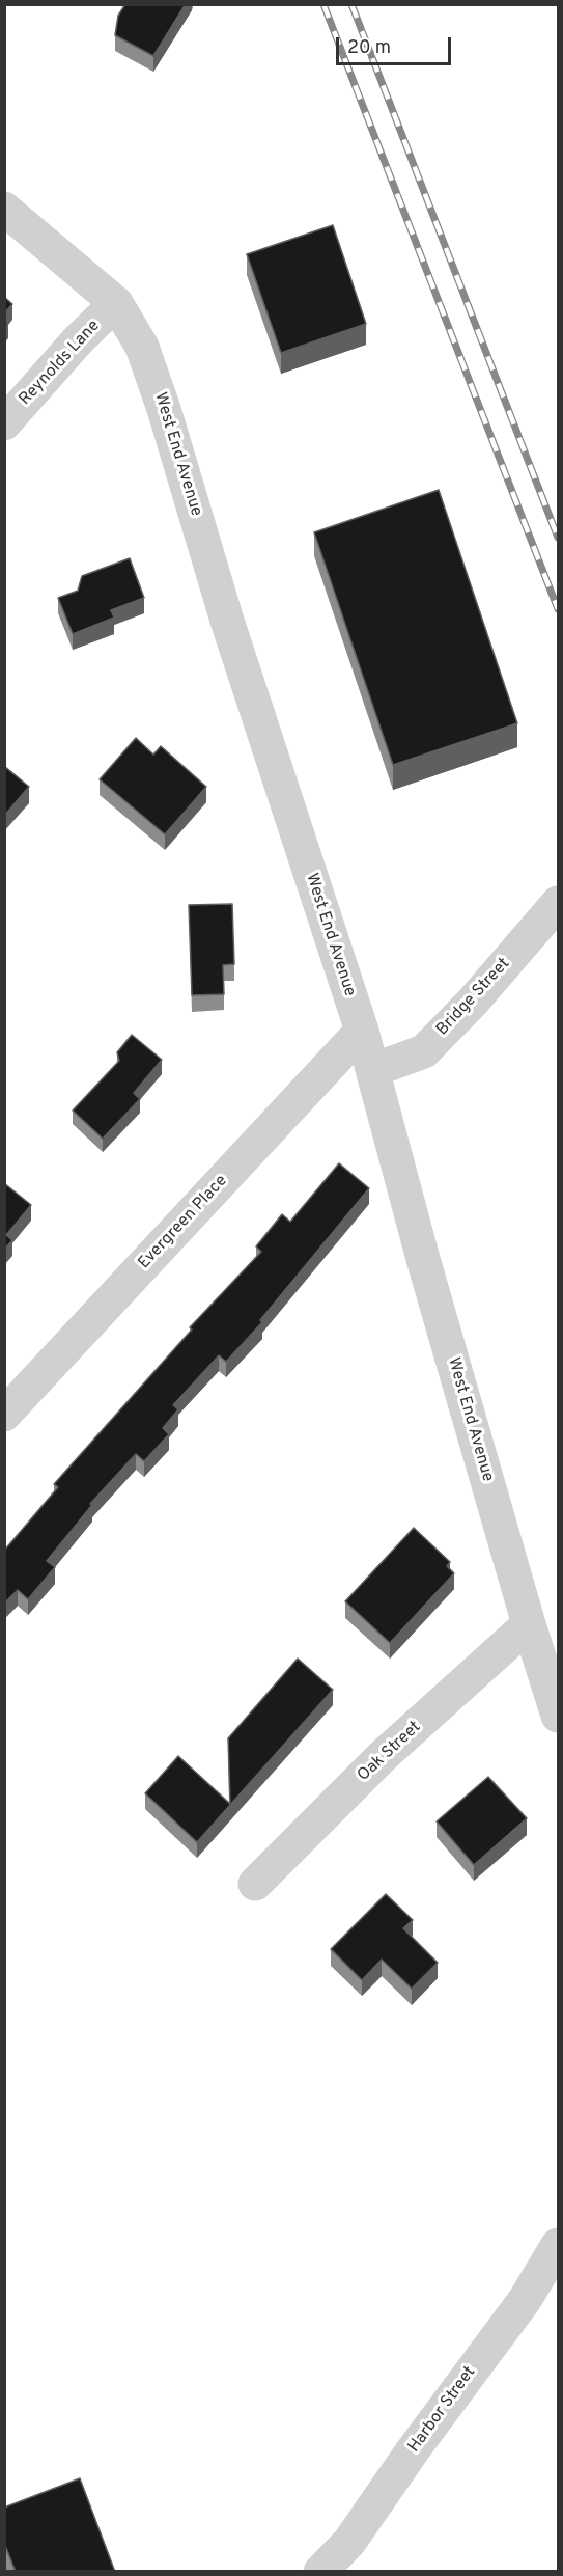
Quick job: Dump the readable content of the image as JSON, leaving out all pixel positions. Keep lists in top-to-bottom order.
{
  "streets": {
    "street": [
      "Reynolds Lane",
      "West End Avenue",
      "Bridge Street",
      "Evergreen Place",
      "Oak Street",
      "Harbor Street"
    ]
  },
  "crossings": [
    ["Reynolds Lane", "West End Avenue"],
    ["West End Avenue", "Bridge Street"],
    ["West End Avenue", "Evergreen Place"],
    ["West End Avenue", "Oak Street"]
  ],
  "scale_bar": "20 m"
}
